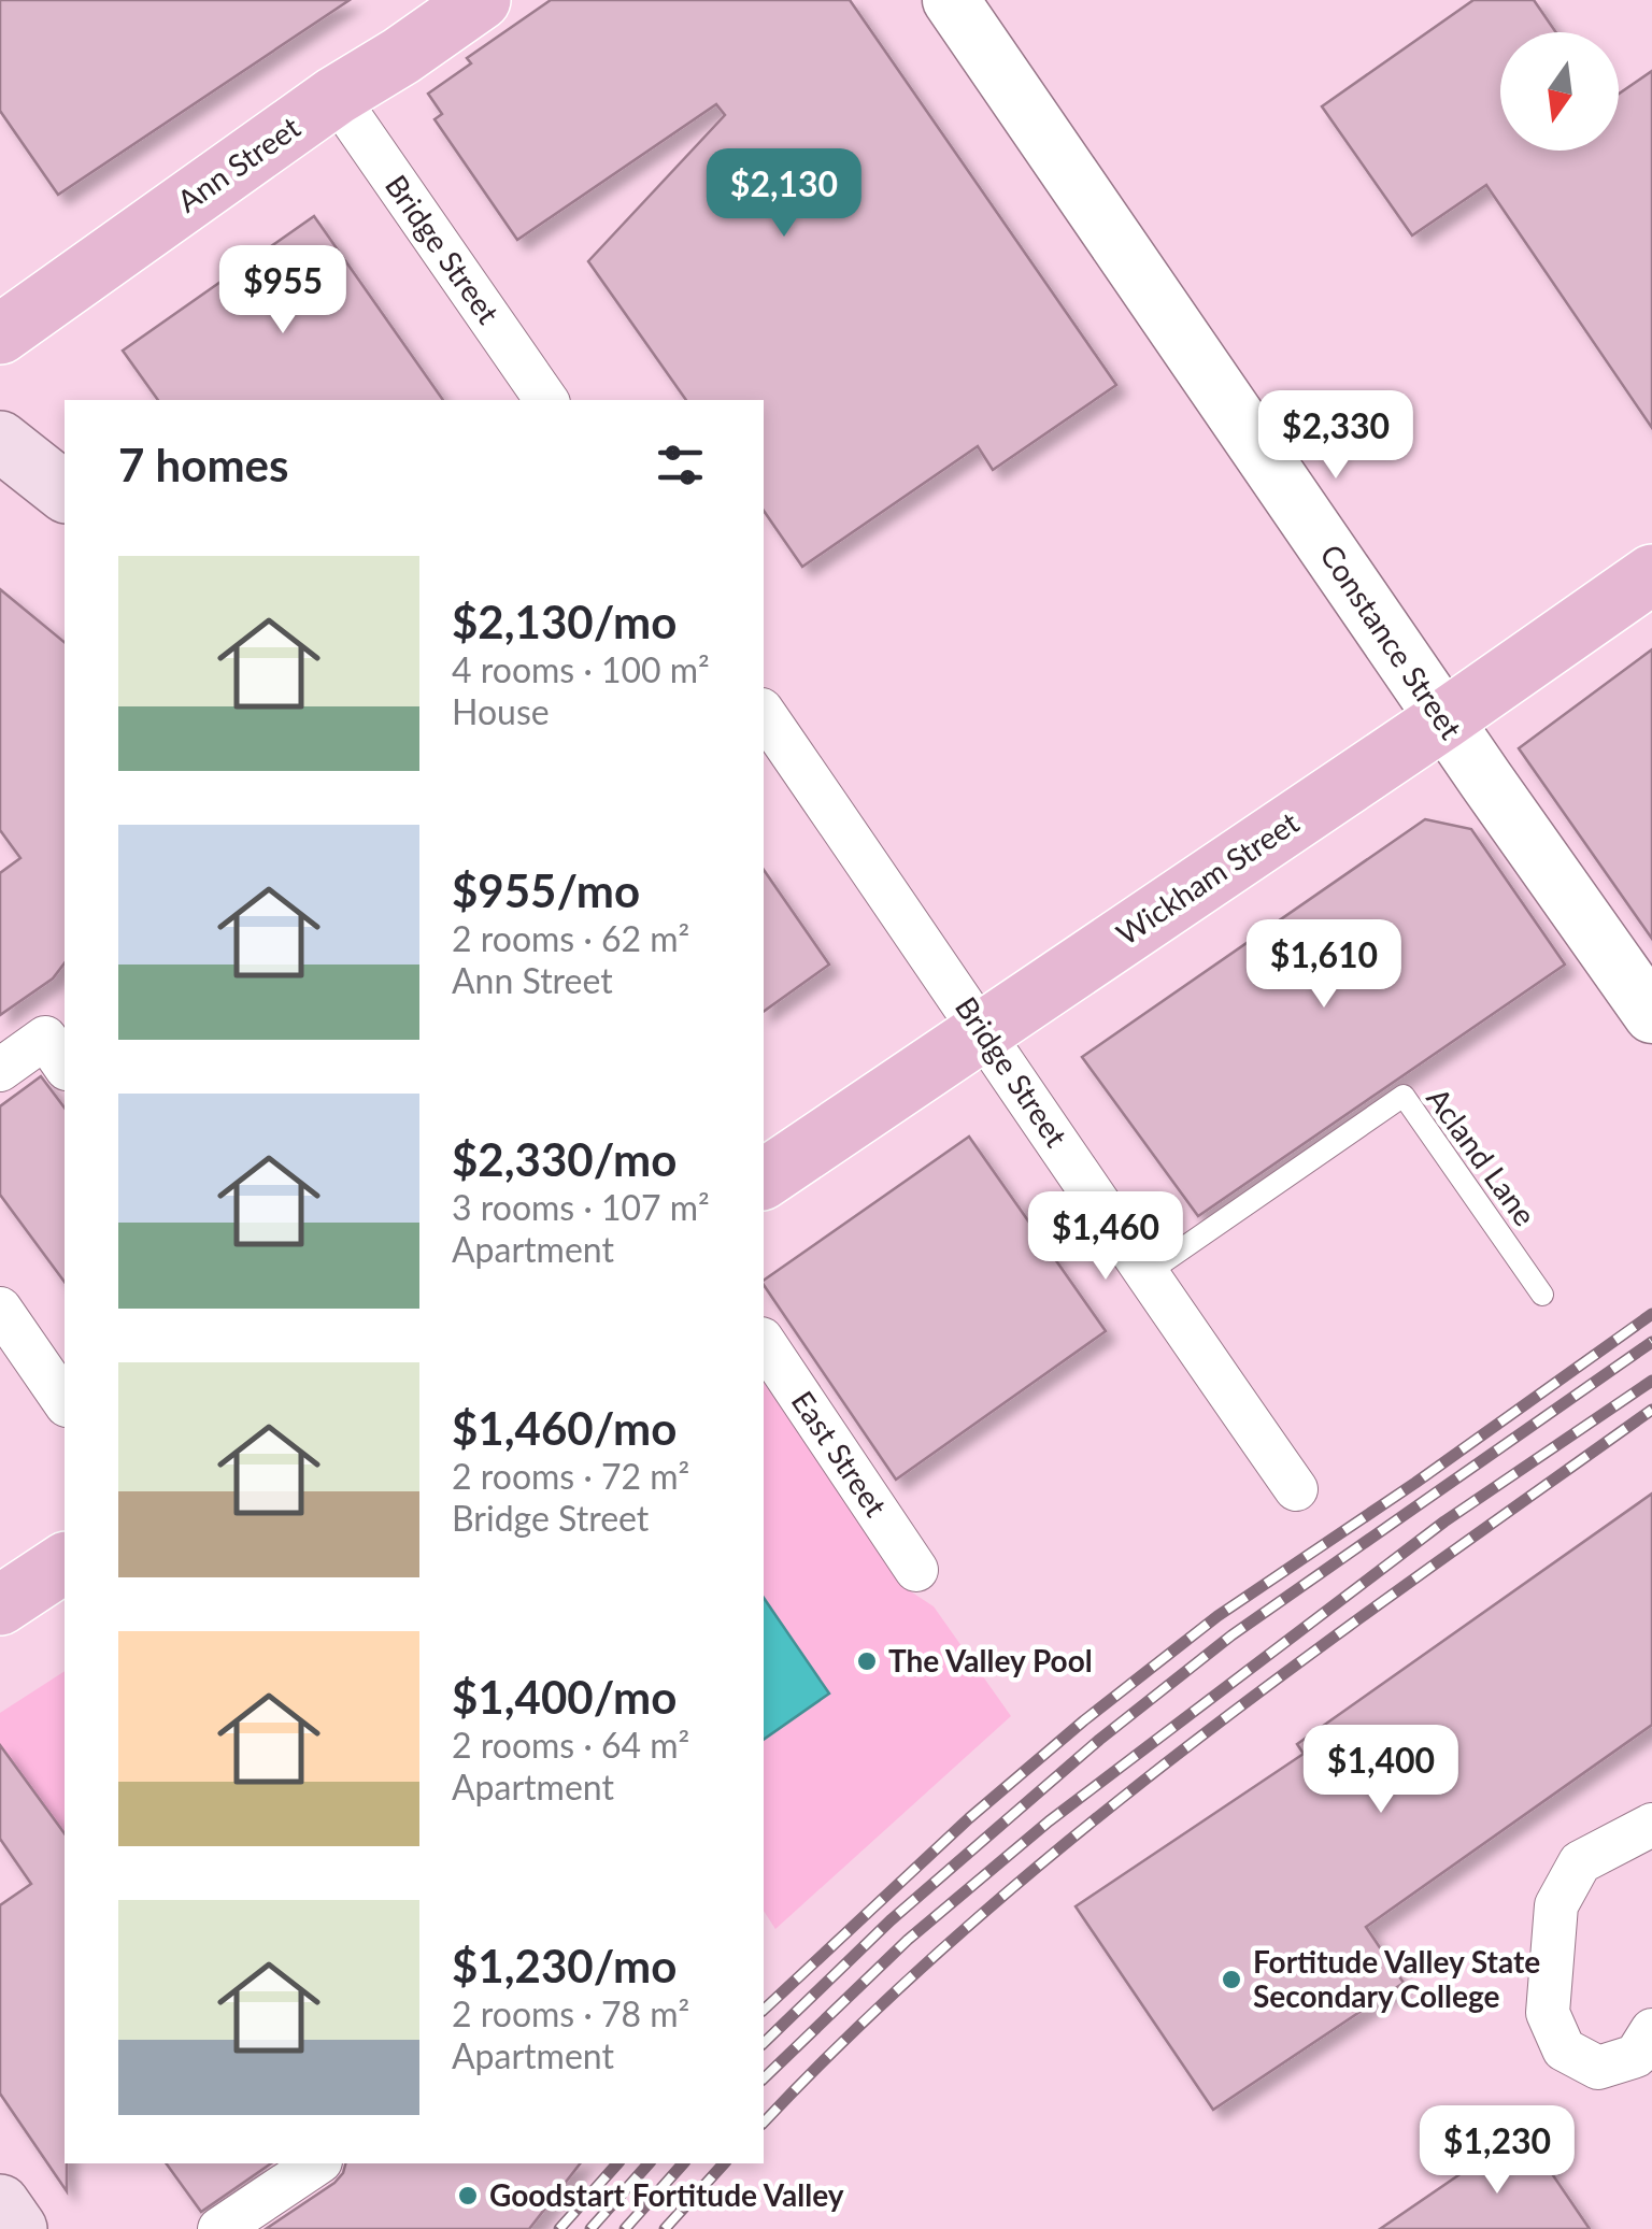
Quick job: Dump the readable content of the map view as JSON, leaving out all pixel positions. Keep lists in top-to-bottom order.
{
  "streets": {
    "main road": ["Ann Street", "Wickham Street"],
    "street": ["Bridge Street", "Constance Street", "East Street"],
    "lane": ["Acland Lane"]
  },
  "crossings": [
    ["Ann Street", "Bridge Street"],
    ["Bridge Street", "Wickham Street"],
    ["Bridge Street", "Acland Lane"],
    ["Constance Street", "Wickham Street"]
  ],
  "places": ["The Valley Pool", "Fortitude Valley State Secondary College", "Goodstart Fortitude Valley"],
  "north": "bottom",
  "page": {
    "price": [
      "$2,130",
      "$955",
      "$2,330",
      "$1,610",
      "$1,460",
      "$1,400",
      "$1,230"
    ],
    "heading": "7 homes",
    "list": [
      {
        "name": "$2,130/mo",
        "note": "4 rooms · 100 m² · House"
      },
      {
        "name": "$955/mo",
        "note": "2 rooms · 62 m² · Ann Street"
      },
      {
        "name": "$2,330/mo",
        "note": "3 rooms · 107 m² · Apartment"
      },
      {
        "name": "$1,460/mo",
        "note": "2 rooms · 72 m² · Bridge Street"
      },
      {
        "name": "$1,400/mo",
        "note": "2 rooms · 64 m² · Apartment"
      },
      {
        "name": "$1,230/mo",
        "note": "2 rooms · 78 m² · Apartment"
      }
    ]
  }
}
